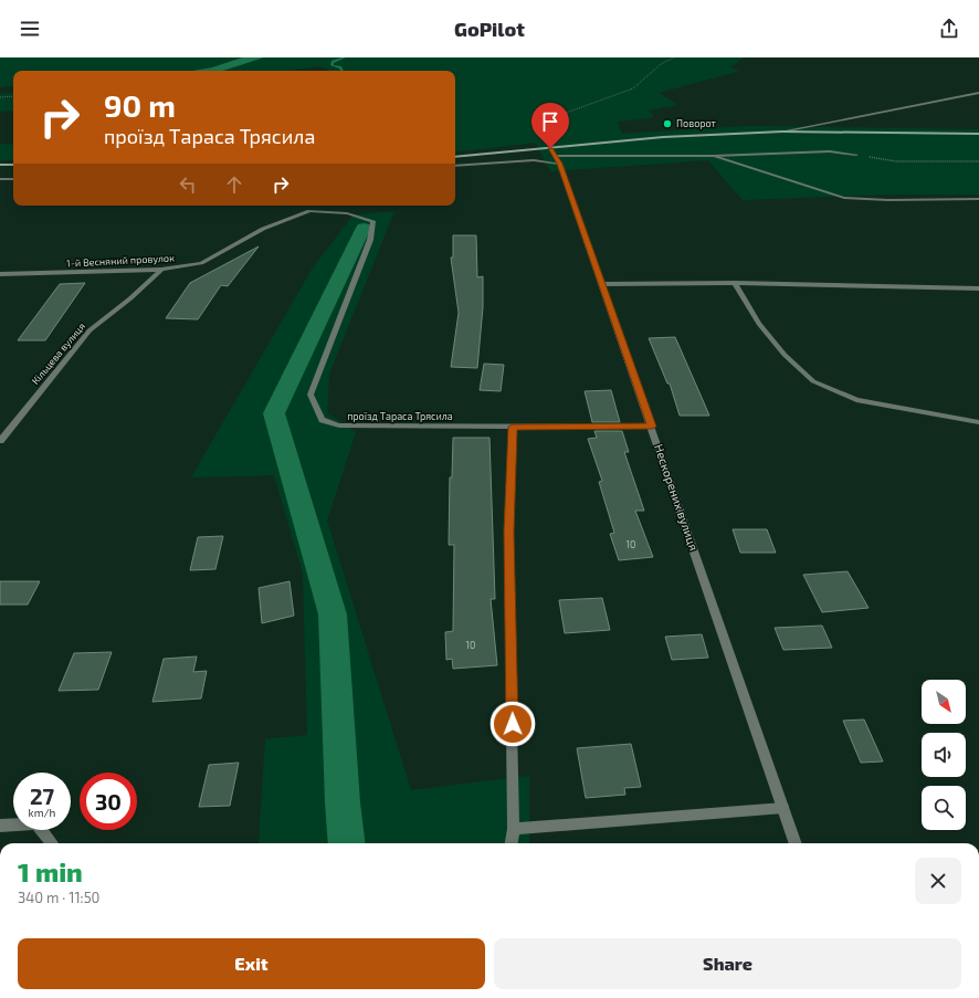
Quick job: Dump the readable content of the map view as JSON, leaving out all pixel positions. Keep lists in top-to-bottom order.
{
  "streets": {
    "street": [
      "1-й Весняний провулок",
      "Кільцева вулиця",
      "проїзд Тараса Трясила",
      "Нескорених вулиця"
    ]
  },
  "crossings": [
    ["1-й Весняний провулок", "Кільцева вулиця"],
    ["1-й Весняний провулок", "проїзд Тараса Трясила"],
    ["проїзд Тараса Трясила", "Нескорених вулиця"]
  ],
  "places": ["Поворот"],
  "house_numbers": ["10", "10"],
  "north": "bottom right",
  "page": {
    "header": "GoPilot",
    "turn": ["90 m", "проїзд Тараса Трясила"],
    "speed": "27 km/h",
    "limit": "30",
    "heading": ["1 min", "340 m · 11:50"],
    "buttons": ["Exit", "Share"]
  }
}
